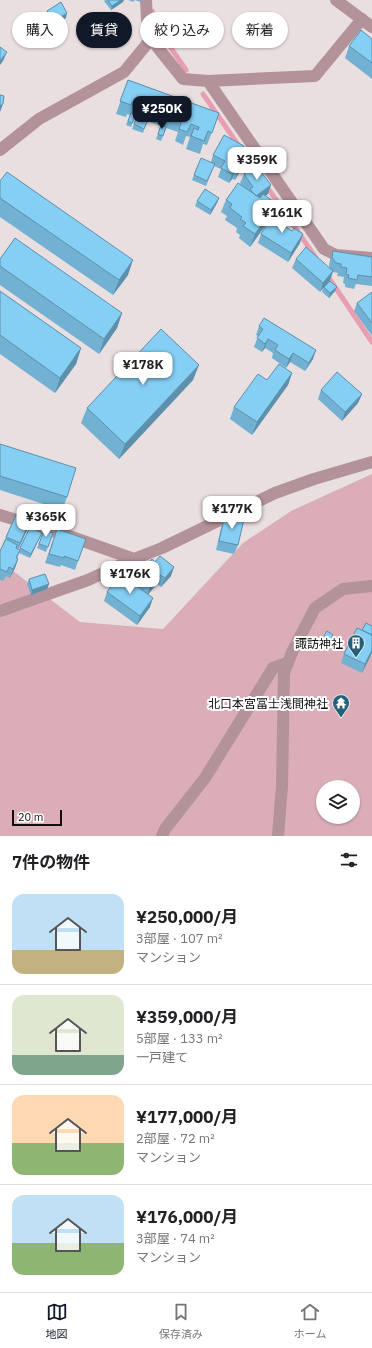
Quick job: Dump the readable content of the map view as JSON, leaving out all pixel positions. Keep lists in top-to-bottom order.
{
  "places": {
    "building": ["諏訪神社"],
    "temple": ["北口本宮冨士浅間神社"]
  },
  "scale_bar": "20 m",
  "page": {
    "chip": [
      "購入",
      "賃貸",
      "絞り込み",
      "新着"
    ],
    "price": [
      "¥250K",
      "¥359K",
      "¥161K",
      "¥178K",
      "¥177K",
      "¥365K",
      "¥176K"
    ],
    "scale": "20 m",
    "heading": "7件の物件",
    "list": [
      {
        "name": "¥250,000/月",
        "note": "3部屋 · 107 m² · マンション"
      },
      {
        "name": "¥359,000/月",
        "note": "5部屋 · 133 m² · 一戸建て"
      },
      {
        "name": "¥177,000/月",
        "note": "2部屋 · 72 m² · マンション"
      },
      {
        "name": "¥176,000/月",
        "note": "3部屋 · 74 m² · マンション"
      }
    ],
    "tabs": ["地図", "保存済み", "ホーム"]
  }
}
